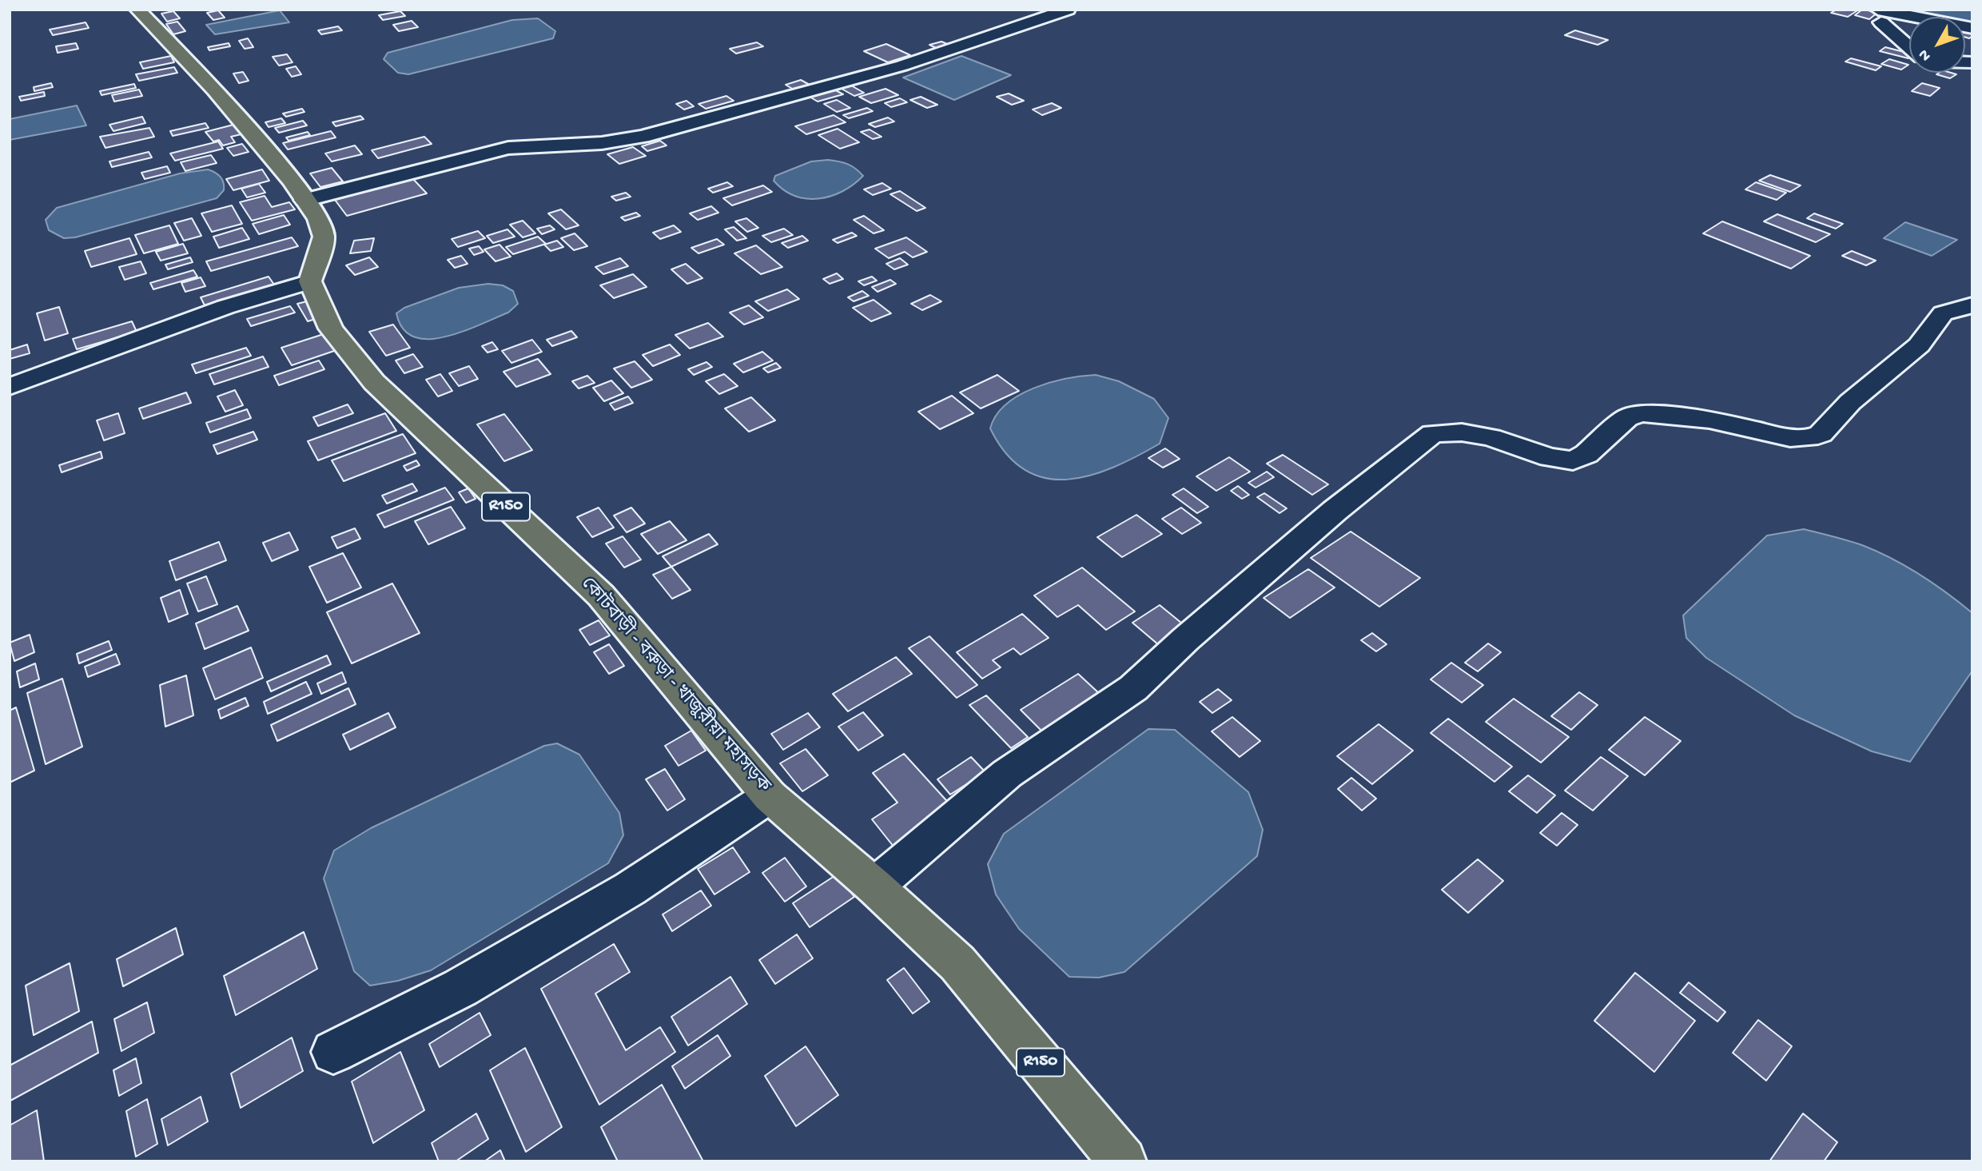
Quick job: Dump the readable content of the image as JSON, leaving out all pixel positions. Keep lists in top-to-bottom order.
{
  "streets": {
    "main road": ["R150", "কোটবাড়ী - বরুড়া - খাজুরীয়া মহাসড়ক"]
  },
  "north": "bottom left"
}
